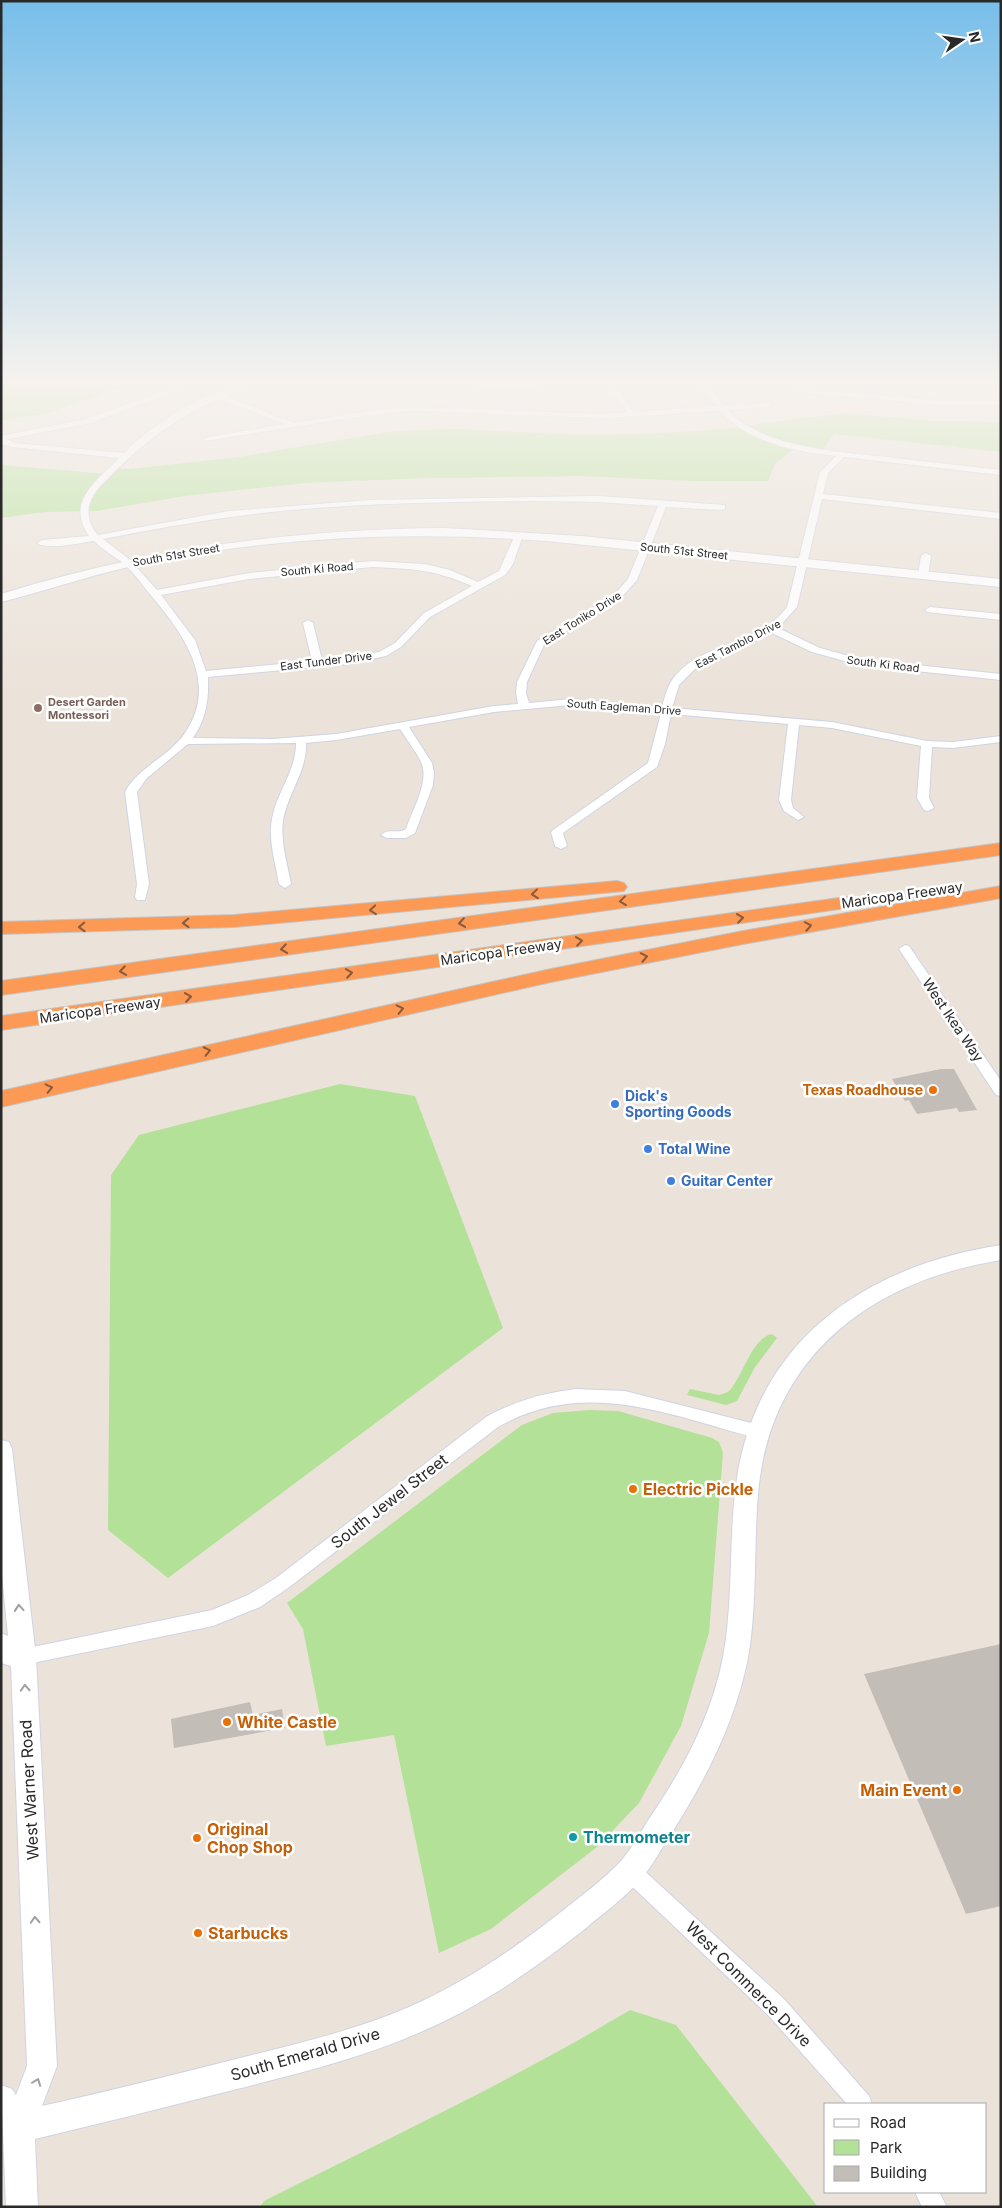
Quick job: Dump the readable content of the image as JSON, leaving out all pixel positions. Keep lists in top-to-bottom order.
{
  "streets": {
    "highway": ["Maricopa Freeway"],
    "street": [
      "South 51st Street",
      "South Ki Road",
      "East Toniko Drive",
      "East Tamblo Drive",
      "East Tunder Drive",
      "South Eagleman Drive",
      "West Ikea Way",
      "South Jewel Street",
      "West Warner Road",
      "West Commerce Drive",
      "South Emerald Drive"
    ]
  },
  "crossings": [
    ["South 51st Street", "East Toniko Drive"],
    ["South 51st Street", "East Tamblo Drive"],
    ["South 51st Street", "East Tunder Drive"],
    ["South Ki Road", "East Tamblo Drive"],
    ["South Ki Road", "East Tunder Drive"],
    ["East Toniko Drive", "South Eagleman Drive"],
    ["East Tamblo Drive", "South Eagleman Drive"],
    ["South Jewel Street", "West Warner Road"],
    ["South Jewel Street", "South Emerald Drive"],
    ["West Warner Road", "South Emerald Drive"],
    ["West Commerce Drive", "South Emerald Drive"]
  ],
  "one_way": ["West Warner Road"],
  "places": [
    "Desert Garden Montessori",
    "Texas Roadhouse",
    "Dick's Sporting Goods",
    "Total Wine",
    "Guitar Center",
    "Electric Pickle",
    "White Castle",
    "Main Event",
    "Thermometer",
    "Original Chop Shop",
    "Starbucks"
  ],
  "legend": ["Road", "Park", "Building"],
  "north": "right"
}
